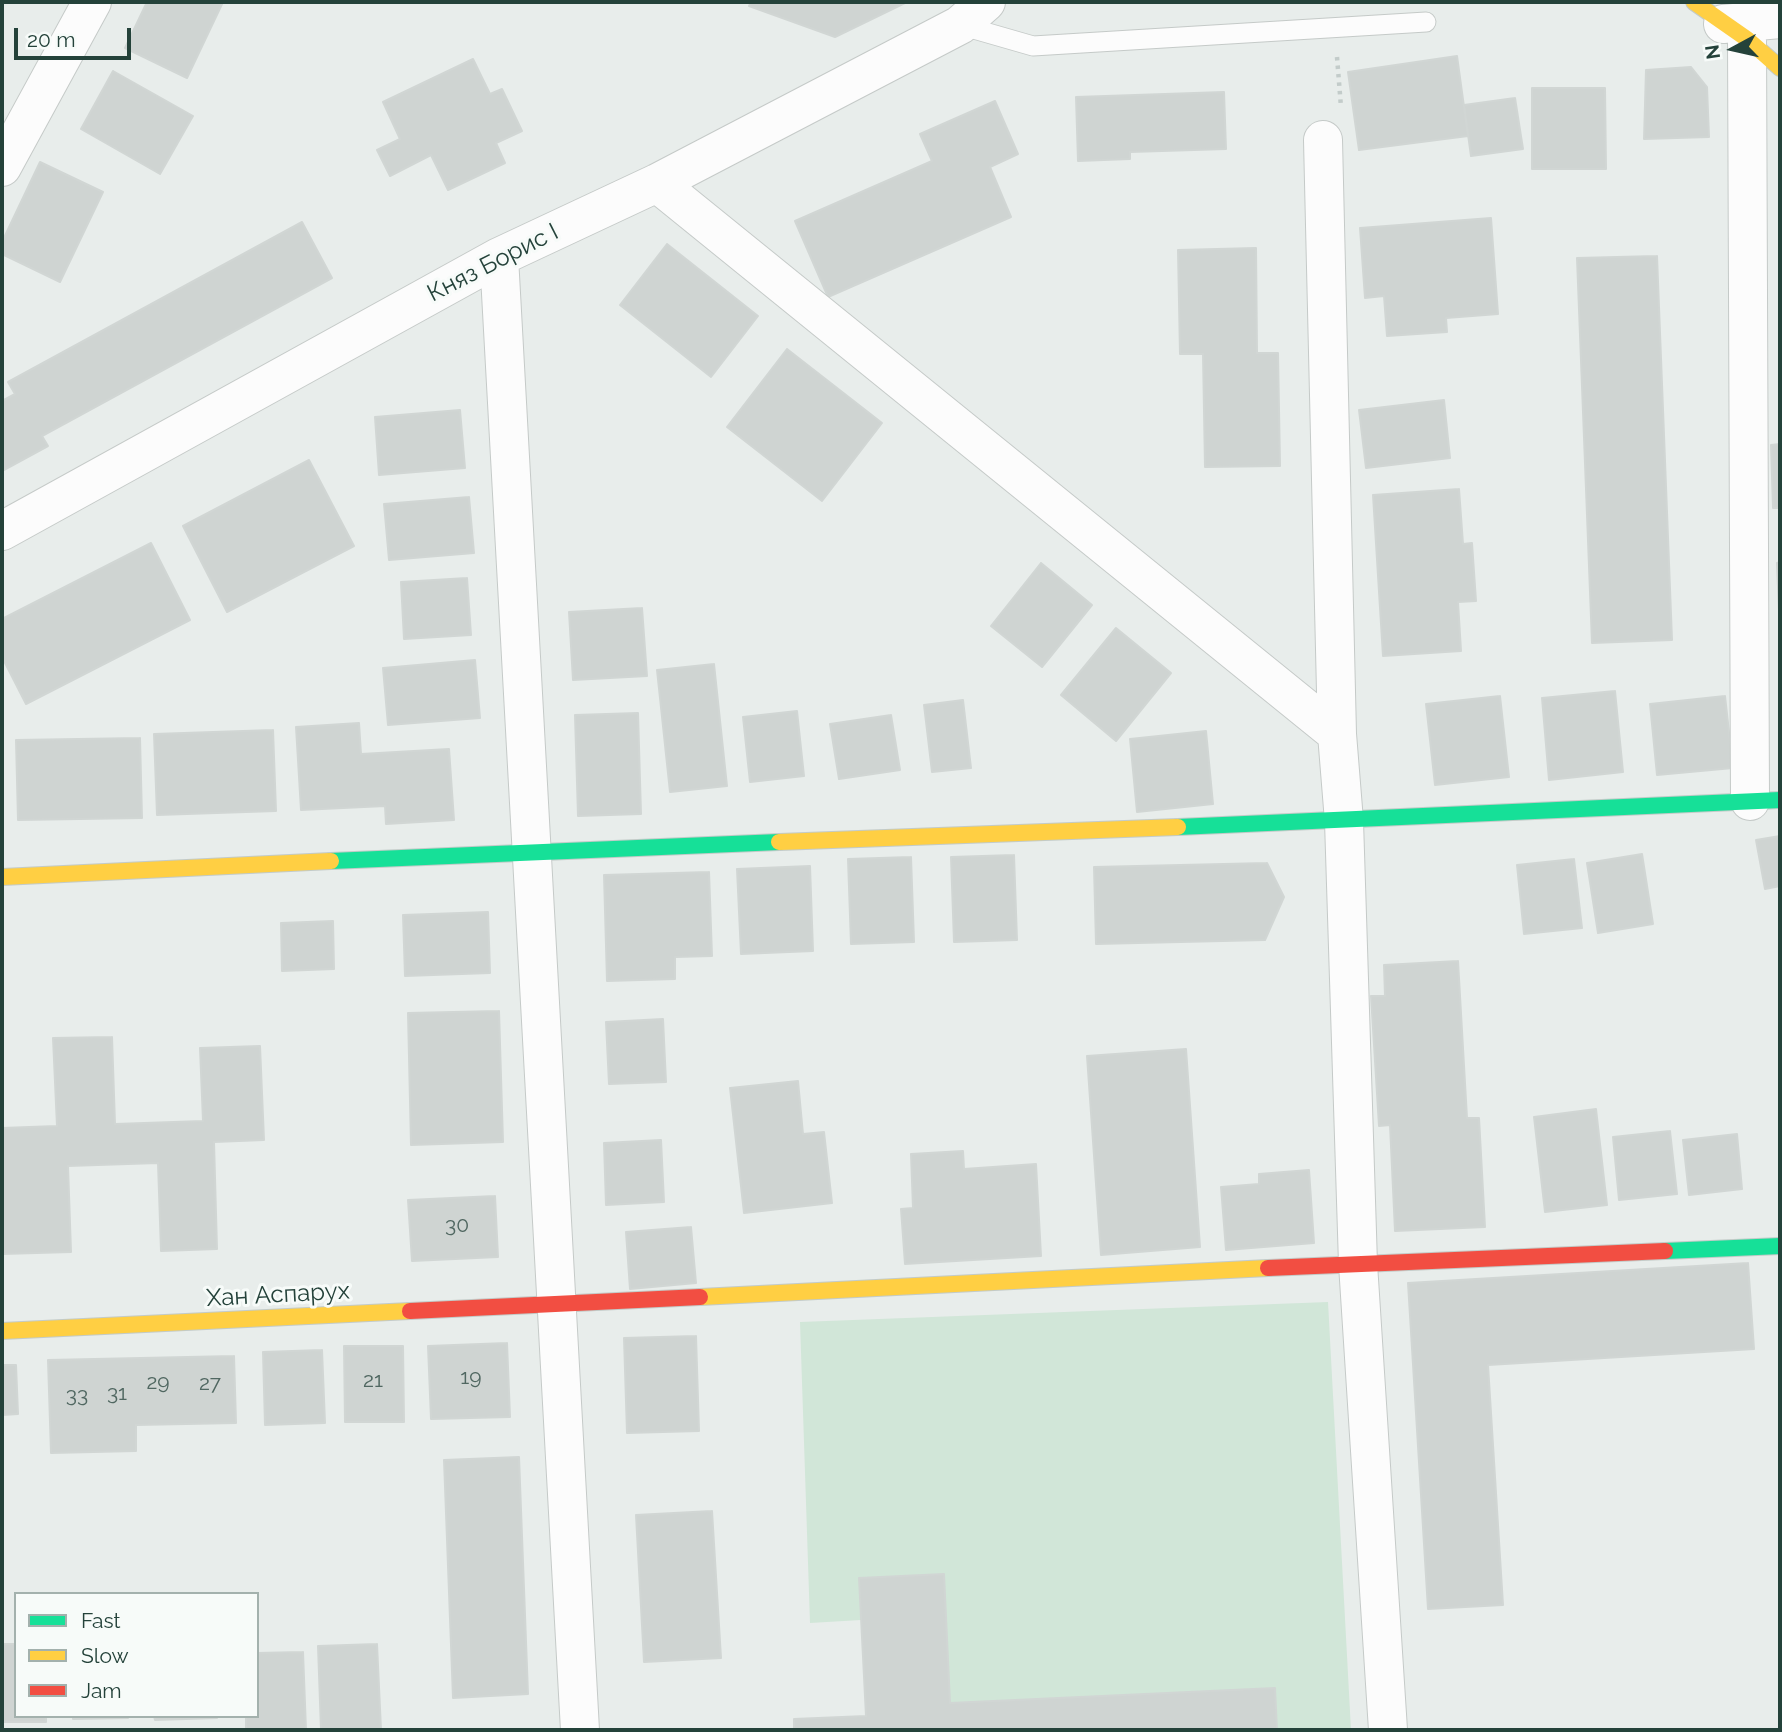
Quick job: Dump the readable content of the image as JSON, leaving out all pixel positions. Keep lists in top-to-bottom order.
{
  "streets": {
    "street": ["Княз Борис I", "Хан Аспарух"]
  },
  "house_numbers": [
    "30",
    "19",
    "21",
    "29",
    "27",
    "31",
    "33"
  ],
  "legend": ["Fast", "Slow", "Jam"],
  "scale_bar": "20 m",
  "north": "left"
}
